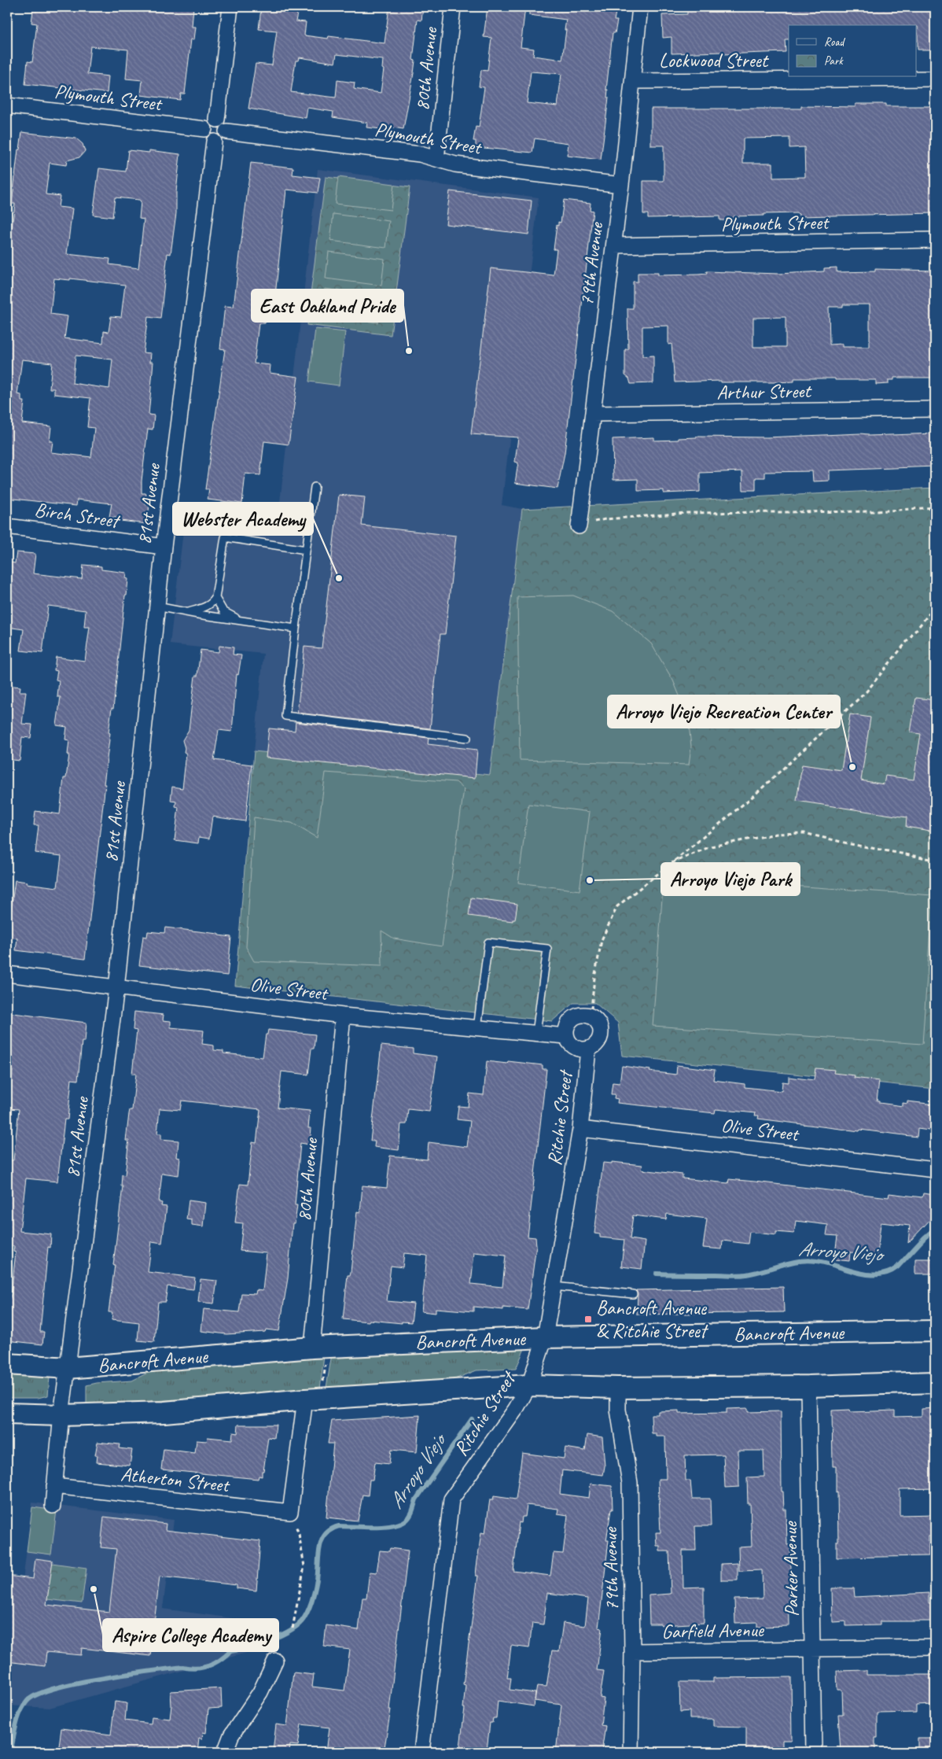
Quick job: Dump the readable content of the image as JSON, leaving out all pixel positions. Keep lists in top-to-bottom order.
{
  "streets": {
    "main road": ["Bancroft Avenue"],
    "street": [
      "Lockwood Street",
      "80th Avenue",
      "Plymouth Street",
      "79th Avenue",
      "Arthur Street",
      "81st Avenue",
      "Birch Street",
      "Olive Street",
      "Ritchie Street",
      "Atherton Street",
      "Parker Avenue",
      "Garfield Avenue"
    ]
  },
  "crossings": [
    ["Lockwood Street", "79th Avenue"],
    ["80th Avenue", "Plymouth Street"],
    ["80th Avenue", "Olive Street"],
    ["80th Avenue", "Bancroft Avenue"],
    ["Plymouth Street", "79th Avenue"],
    ["Plymouth Street", "81st Avenue"],
    ["79th Avenue", "Arthur Street"],
    ["79th Avenue", "Garfield Avenue"],
    ["81st Avenue", "Birch Street"],
    ["81st Avenue", "Olive Street"],
    ["81st Avenue", "Bancroft Avenue"],
    ["81st Avenue", "Atherton Street"],
    ["Olive Street", "Ritchie Street"],
    ["Ritchie Street", "Bancroft Avenue"],
    ["Parker Avenue", "Garfield Avenue"]
  ],
  "water": ["Arroyo Viejo"],
  "places": {
    "other": [
      "East Oakland Pride",
      "Webster Academy",
      "Arroyo Viejo Recreation Center",
      "Arroyo Viejo Park",
      "Aspire College Academy"
    ],
    "transit": ["Bancroft Avenue & Ritchie Street"]
  },
  "legend": ["Road", "Park"]
}
